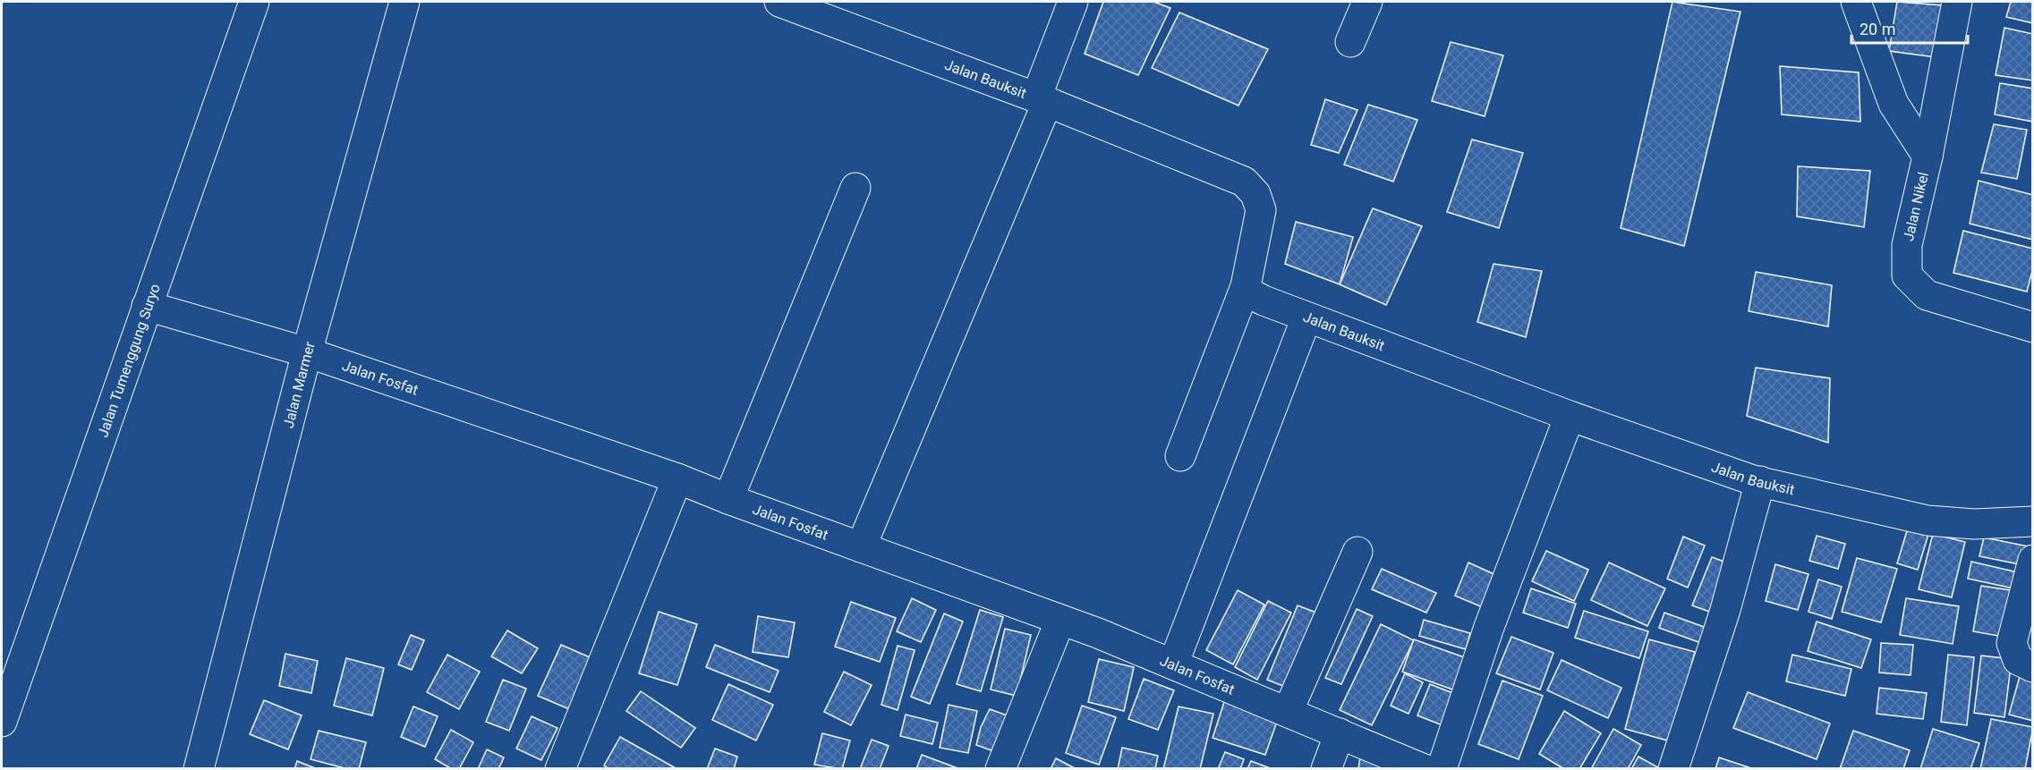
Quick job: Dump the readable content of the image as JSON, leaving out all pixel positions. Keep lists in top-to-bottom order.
{
  "streets": {
    "main road": [
      "Jalan Bauksit",
      "Jalan Nikel",
      "Jalan Tumenggung Suryo",
      "Jalan Fosfat",
      "Jalan Marmer"
    ]
  },
  "crossings": [
    ["Jalan Tumenggung Suryo", "Jalan Fosfat"],
    ["Jalan Fosfat", "Jalan Marmer"]
  ],
  "scale_bar": "20 m"
}
